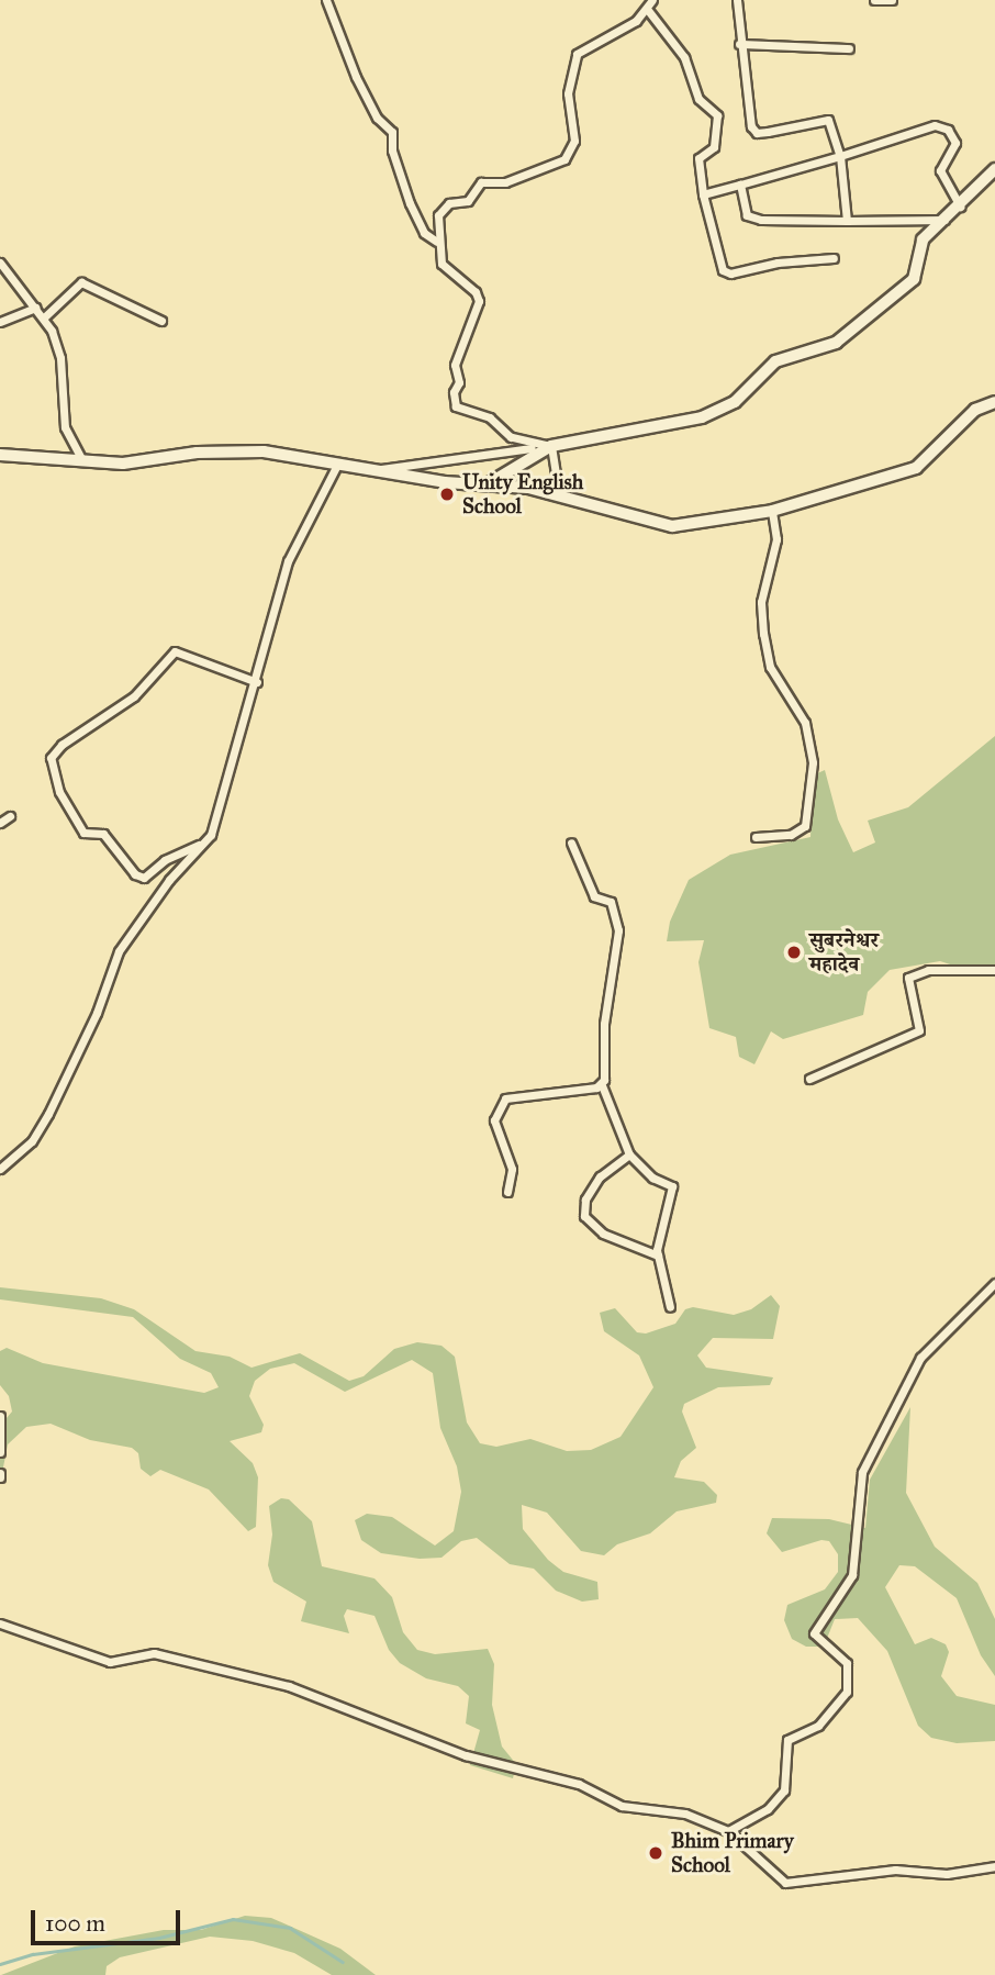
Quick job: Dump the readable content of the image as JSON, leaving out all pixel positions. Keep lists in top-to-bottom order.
{
  "places": ["Unity English School", "सुबरनेश्वर महादेव", "Bhim Primary School"],
  "scale_bar": "100 m"
}
